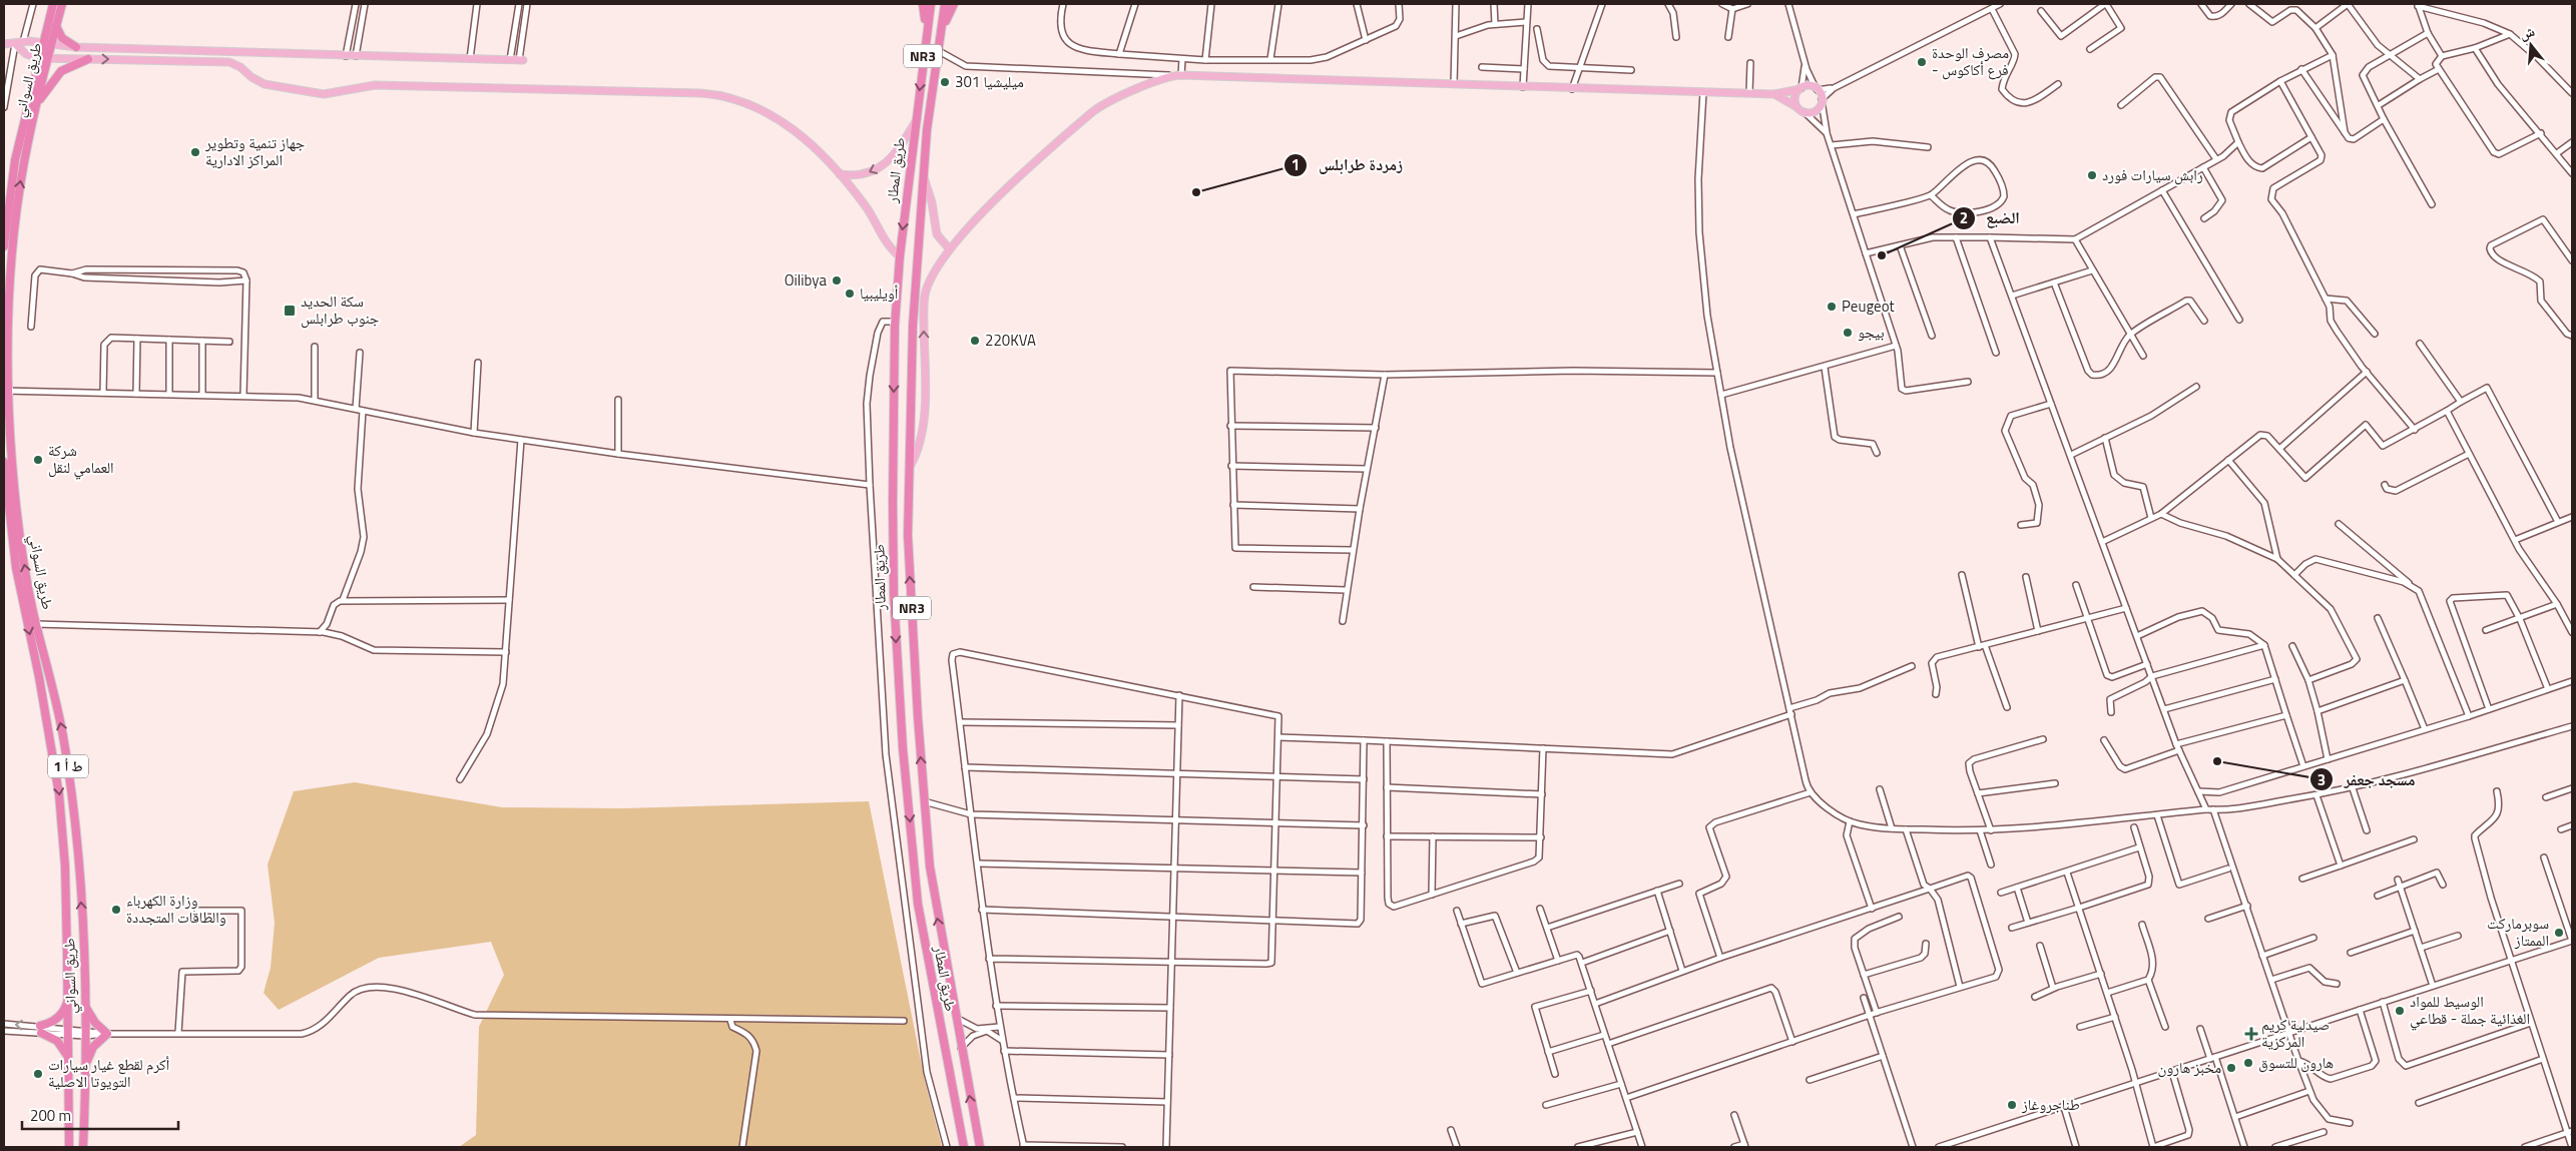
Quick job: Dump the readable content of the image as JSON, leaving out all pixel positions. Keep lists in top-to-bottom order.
{
  "streets": {
    "highway": [
      "NR3",
      "طريق السواني",
      "طريق المطار",
      "ط أ 1"
    ]
  },
  "places": {
    "other": [
      "مصرف الوحدة - فرع أكاكوس",
      "ميليشيا 301",
      "جهاز تنمية وتطوير المراكز الادارية",
      "رابش سيارات فورد",
      "زمردة طرابلس",
      "الضبع",
      "Oilibya",
      "أويليبيا",
      "Peugeot",
      "بيجو",
      "220KVA",
      "شركة العمامي لنقل",
      "مسجد جعفر",
      "وزارة الكهرباء والطاقات المتجددة",
      "سوبرماركت الممتاز",
      "الوسيط للمواد الغذائية جملة - قطاعي",
      "هارون للتسوق",
      "مخبز هارون",
      "أكرم لقطع غيار سيارات التويوتا الاصلية",
      "طناجروغاز"
    ],
    "transit": ["سكة الحديد جنوب طرابلس"],
    "health": ["صيدلية كريم المركزية"]
  },
  "scale_bar": "200 m",
  "north": "top"
}
